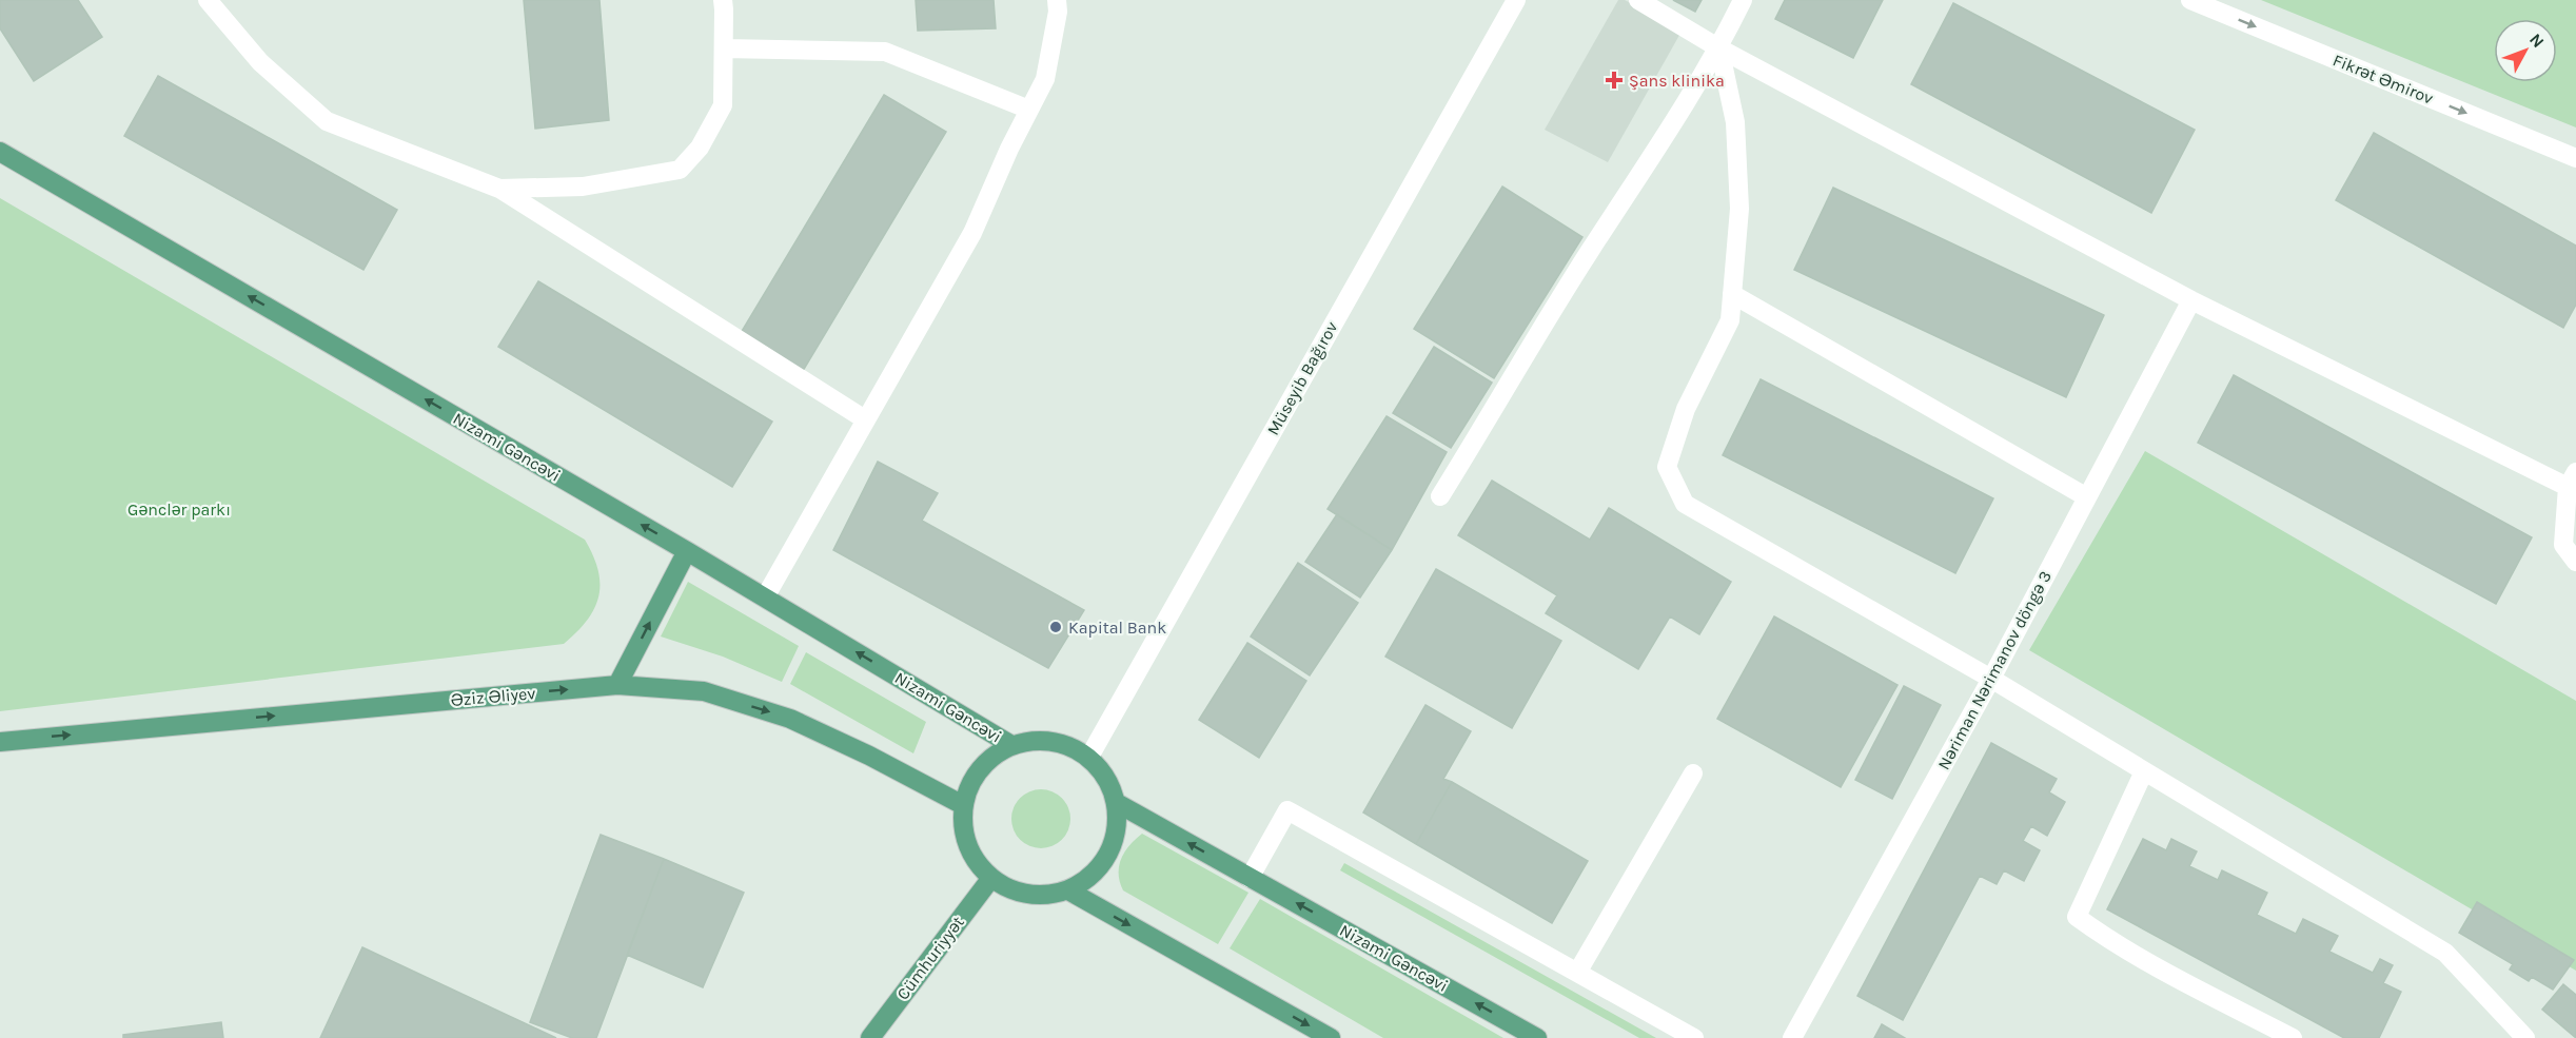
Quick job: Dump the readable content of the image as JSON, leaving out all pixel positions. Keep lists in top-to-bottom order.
{
  "streets": {
    "main road": ["Nizami Gəncəvi", "Əziz Əliyev", "Cümhuriyyət"],
    "street": ["Fikrət Əmirov", "Müseyib Bağırov", "Nəriman Nərimanov döngə 3"]
  },
  "crossings": [
    ["Müseyib Bağırov", "Nizami Gəncəvi"],
    ["Müseyib Bağırov", "Əziz Əliyev"],
    ["Müseyib Bağırov", "Cümhuriyyət"],
    ["Nizami Gəncəvi", "Əziz Əliyev"],
    ["Nizami Gəncəvi", "Cümhuriyyət"],
    ["Əziz Əliyev", "Cümhuriyyət"]
  ],
  "one_way": ["Fikrət Əmirov", "Nizami Gəncəvi", "Əziz Əliyev"],
  "parks": ["Gənclər parkı"],
  "places": {
    "health": ["Şans klinika"],
    "other": ["Kapital Bank"]
  },
  "north": "top right"
}
